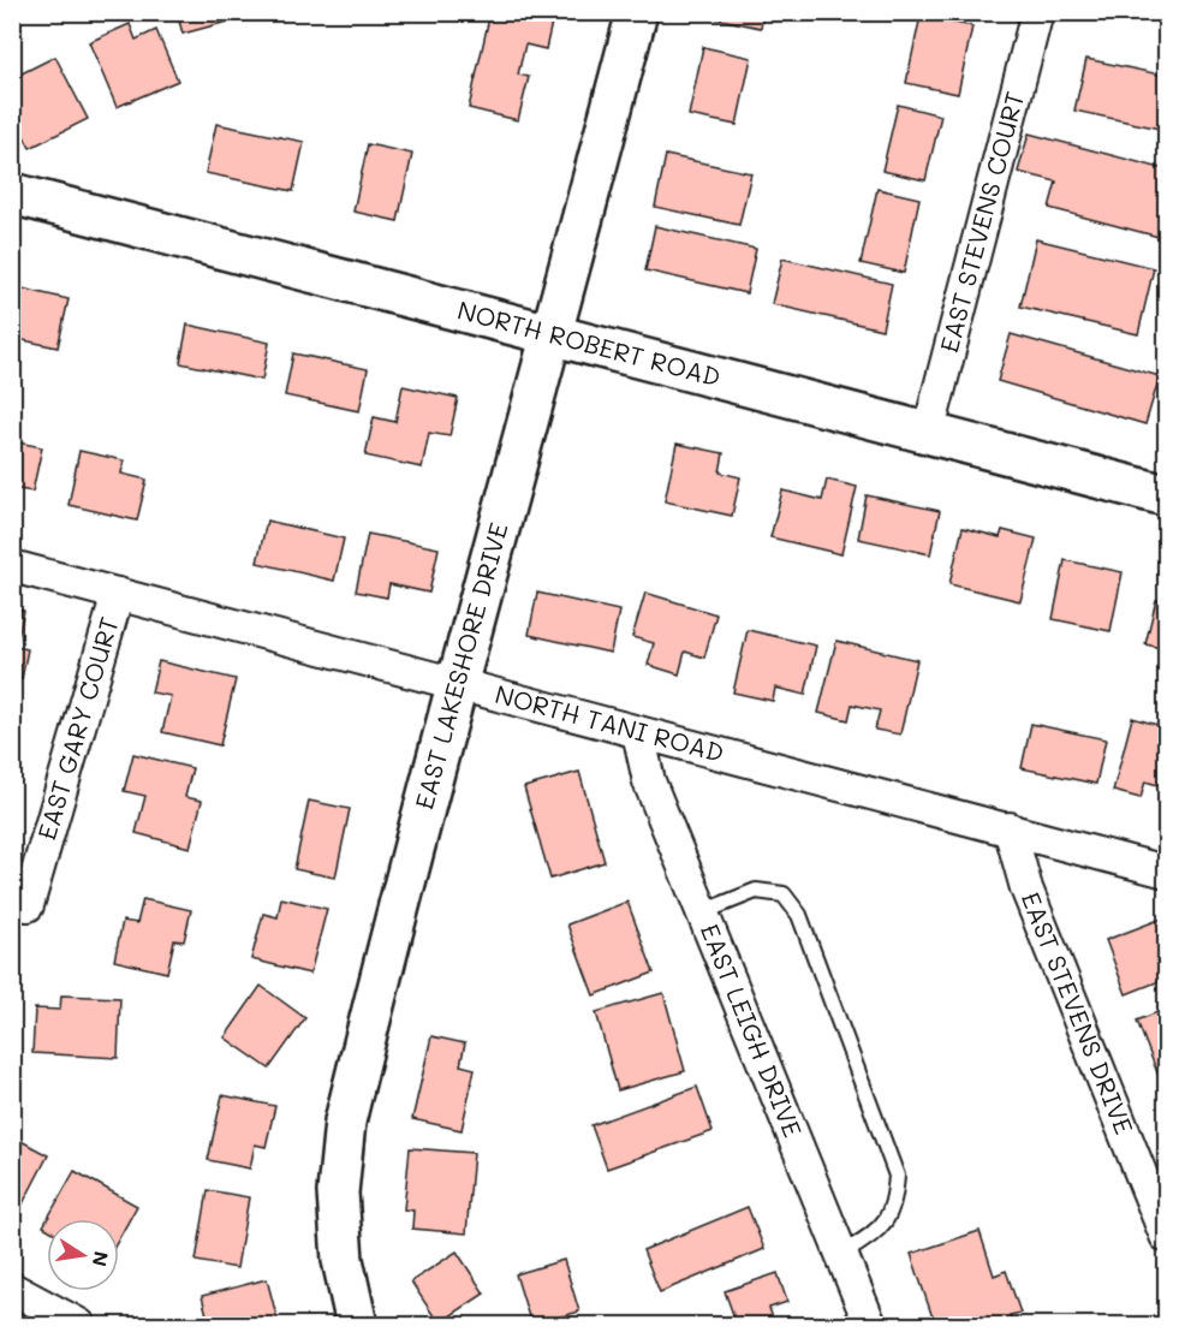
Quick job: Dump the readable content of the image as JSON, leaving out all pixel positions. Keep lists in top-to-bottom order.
{
  "streets": {
    "main road": ["NORTH ROBERT ROAD", "EAST LAKESHORE DRIVE"],
    "street": [
      "EAST STEVENS COURT",
      "NORTH TANI ROAD",
      "EAST GARY COURT",
      "EAST STEVENS DRIVE",
      "EAST LEIGH DRIVE"
    ]
  },
  "crossings": [
    ["EAST STEVENS COURT", "NORTH ROBERT ROAD"],
    ["NORTH ROBERT ROAD", "EAST LAKESHORE DRIVE"],
    ["EAST LAKESHORE DRIVE", "NORTH TANI ROAD"],
    ["NORTH TANI ROAD", "EAST GARY COURT"],
    ["NORTH TANI ROAD", "EAST STEVENS DRIVE"],
    ["NORTH TANI ROAD", "EAST LEIGH DRIVE"]
  ],
  "north": "right"
}
